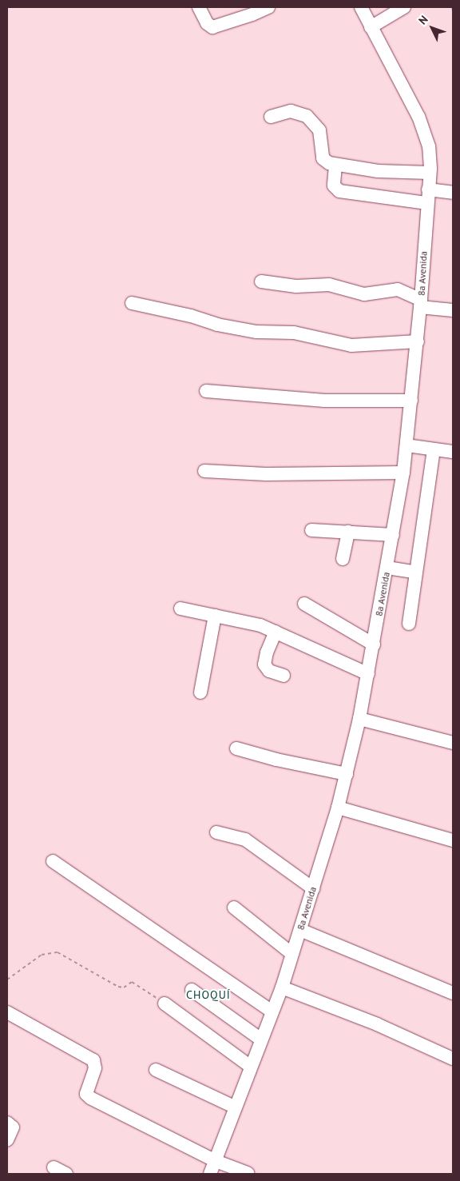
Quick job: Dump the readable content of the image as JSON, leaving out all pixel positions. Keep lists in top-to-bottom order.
{
  "streets": {
    "street": ["8a Avenida"]
  },
  "districts": ["CHOQUÍ"],
  "north": "top left"
}
